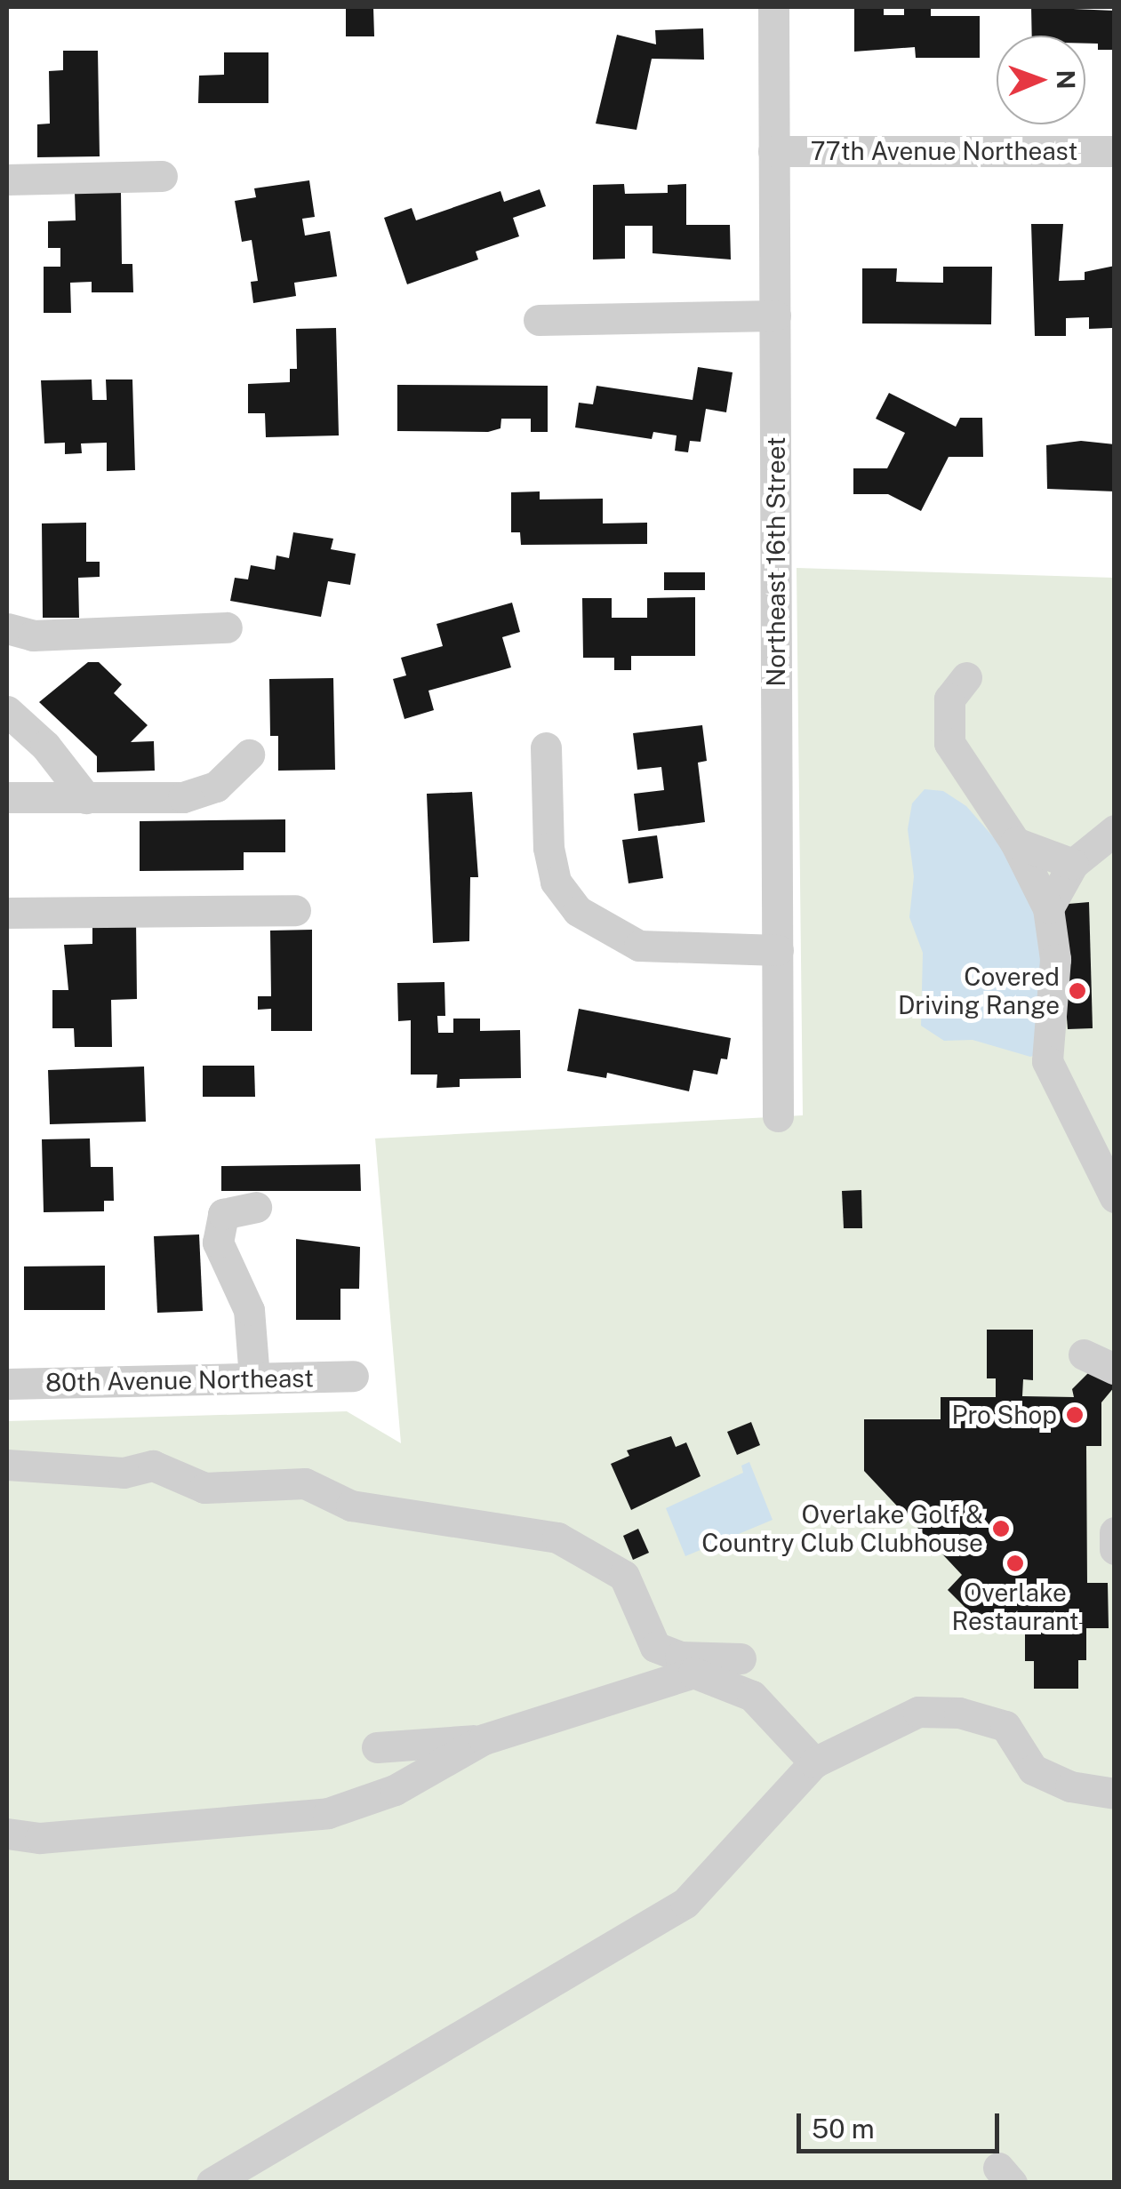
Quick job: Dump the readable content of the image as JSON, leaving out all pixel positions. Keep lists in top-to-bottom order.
{
  "streets": {
    "street": ["77th Avenue Northeast", "Northeast 16th Street", "80th Avenue Northeast"]
  },
  "crossings": [
    ["77th Avenue Northeast", "Northeast 16th Street"]
  ],
  "places": [
    "Covered Driving Range",
    "Pro Shop",
    "Overlake Golf & Country Club Clubhouse",
    "Overlake Restaurant"
  ],
  "scale_bar": "50 m",
  "north": "right"
}
